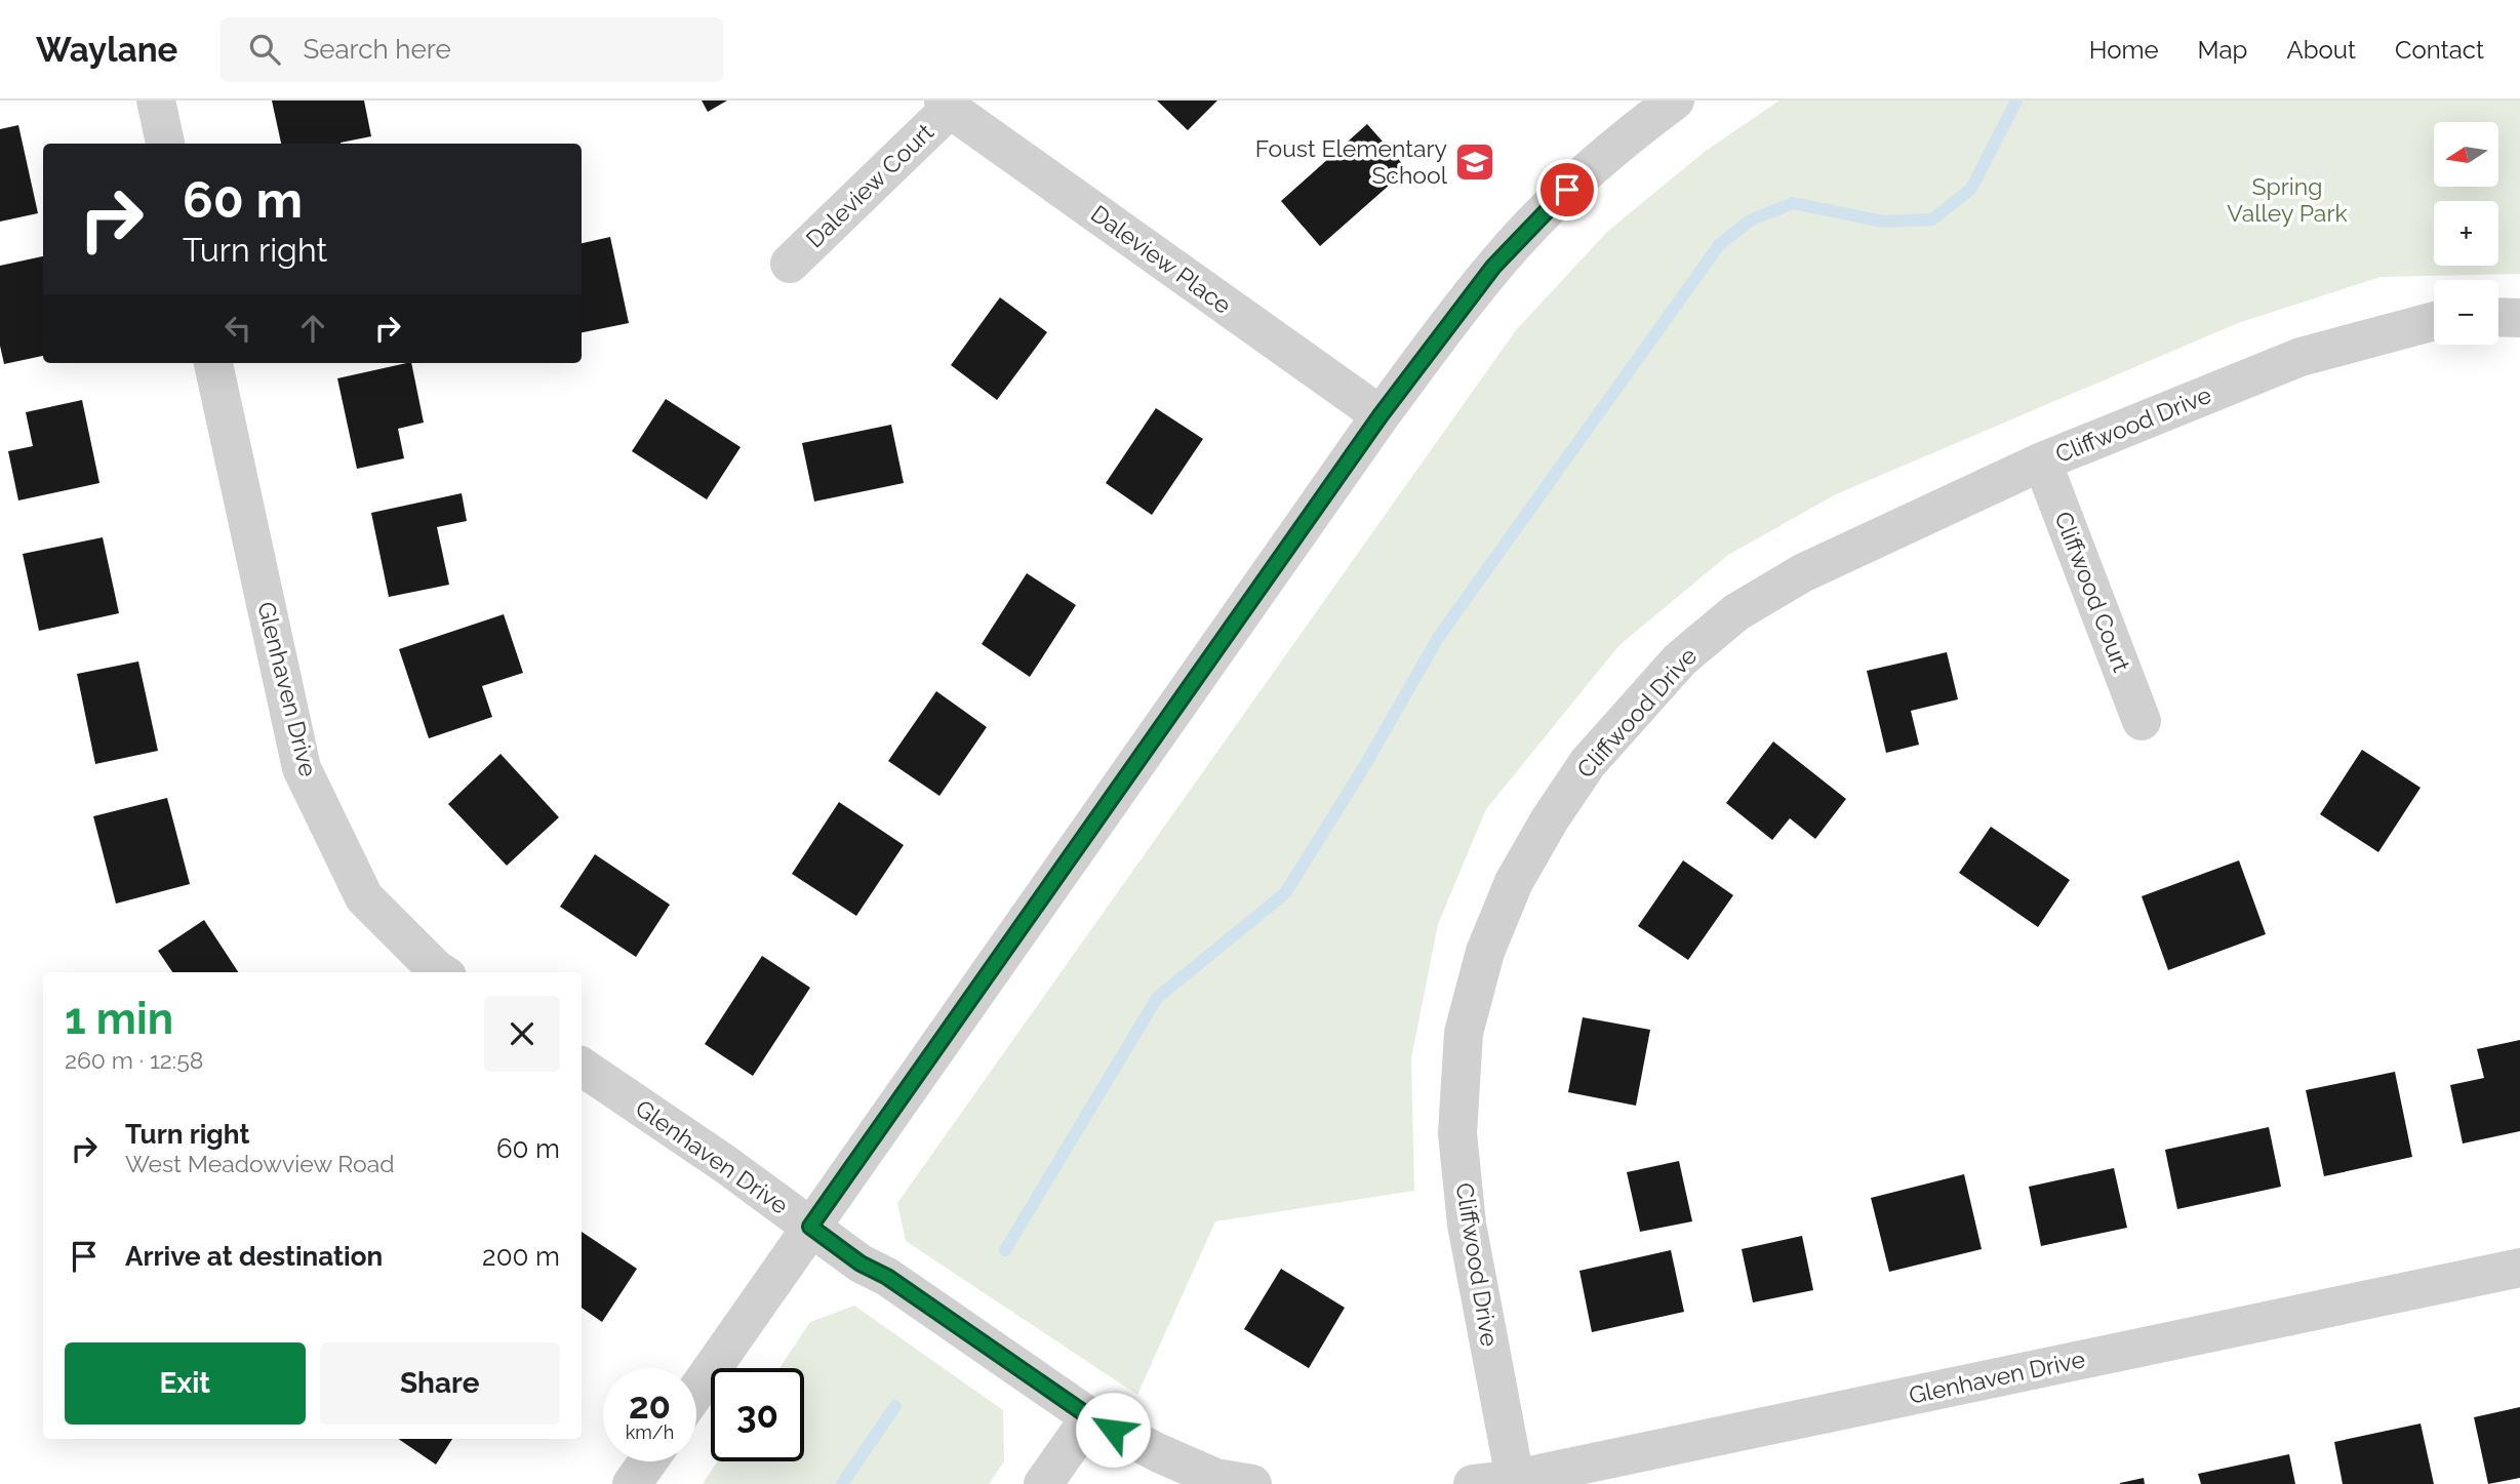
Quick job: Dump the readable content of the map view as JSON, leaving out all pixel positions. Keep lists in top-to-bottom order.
{
  "streets": {
    "street": [
      "Daleview Court",
      "Daleview Place",
      "Cliffwood Drive",
      "Cliffwood Court",
      "Glenhaven Drive"
    ]
  },
  "crossings": [
    ["Daleview Court", "Daleview Place"],
    ["Cliffwood Drive", "Cliffwood Court"],
    ["Cliffwood Drive", "Glenhaven Drive"]
  ],
  "parks": ["Spring Valley Park"],
  "places": {
    "school or university": ["Foust Elementary School"]
  },
  "north": "left",
  "page": {
    "header": "Waylane",
    "search": "Search here",
    "nav": [
      "Home",
      "Map",
      "About",
      "Contact"
    ],
    "map_buttons": ["+", "−"],
    "turn": ["60 m", "Turn right"],
    "heading": ["1 min", "260 m · 12:58"],
    "list": [
      {
        "name": "Turn right",
        "note": "West Meadowview Road",
        "value": "60 m"
      },
      {
        "name": "Arrive at destination",
        "value": "200 m"
      }
    ],
    "buttons": ["Exit", "Share"],
    "speed": "20 km/h",
    "limit": "30"
  }
}
